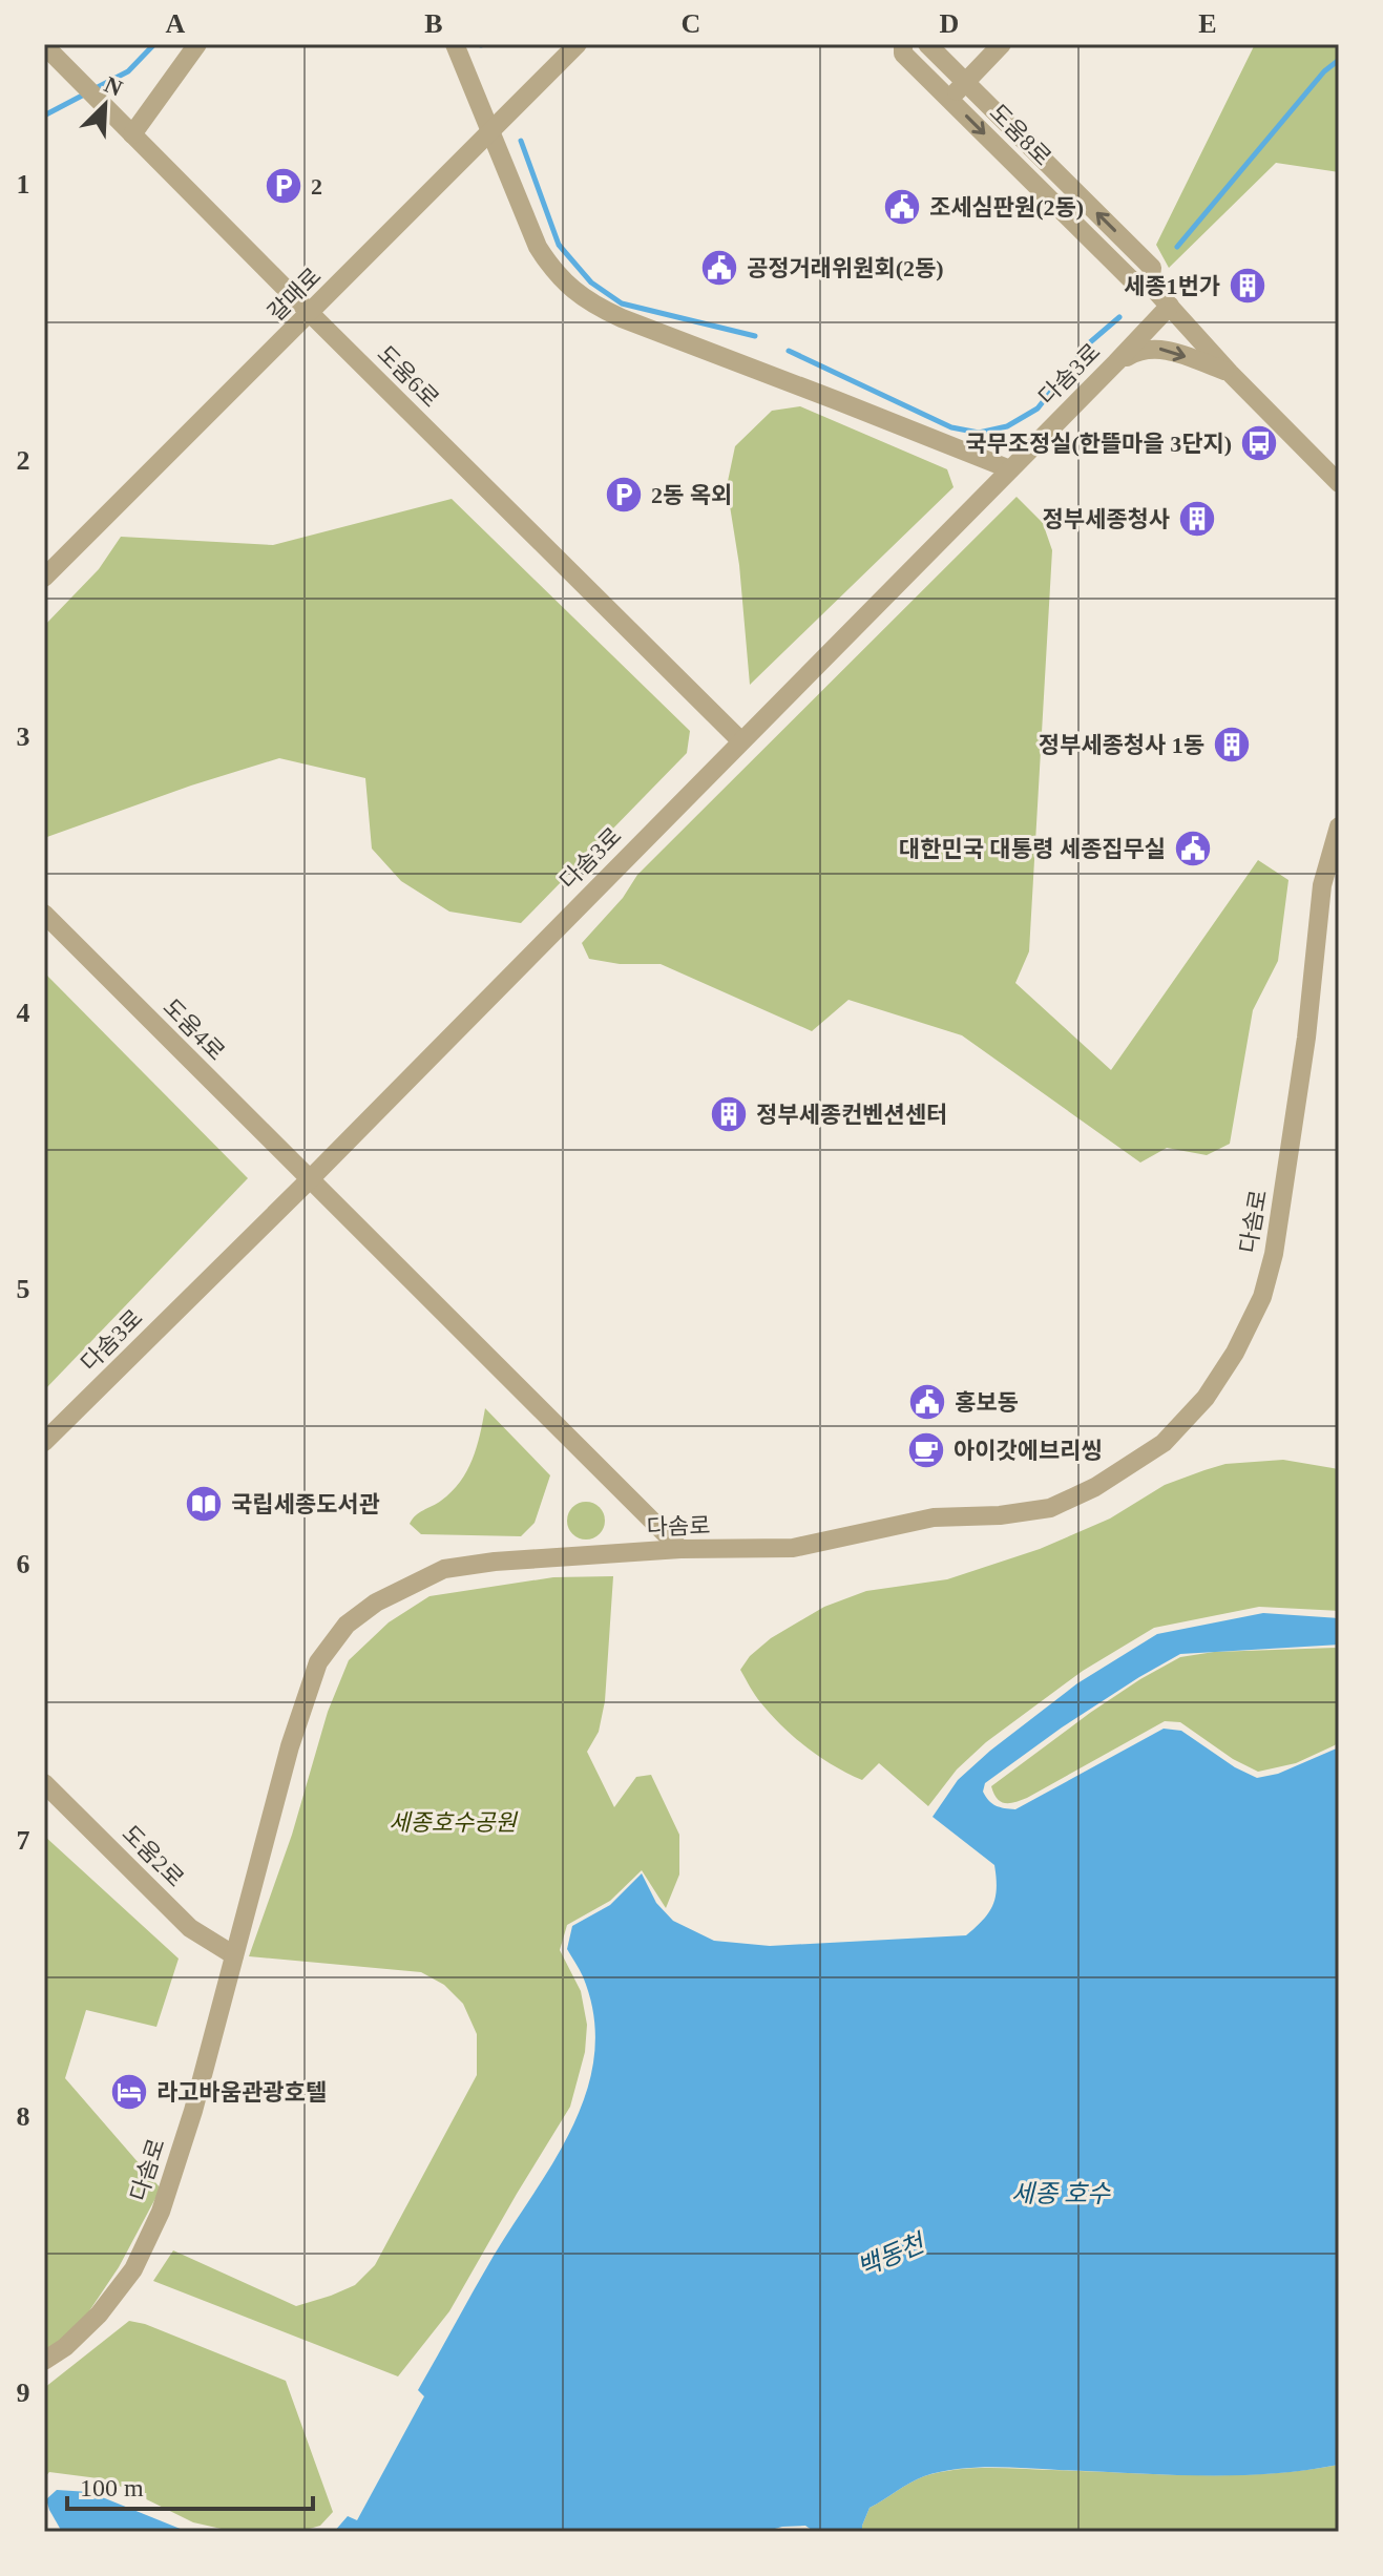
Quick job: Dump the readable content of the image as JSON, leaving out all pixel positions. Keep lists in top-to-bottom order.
{
  "streets": {
    "street": [
      "도움8로",
      "갈매로",
      "다솜3로",
      "도움6로",
      "도움4로",
      "다솜로",
      "도움2로"
    ]
  },
  "crossings": [
    ["도움8로", "다솜3로"],
    ["갈매로", "도움6로"],
    ["다솜3로", "도움6로"],
    ["다솜3로", "도움4로"],
    ["도움4로", "다솜로"],
    ["다솜로", "도움2로"]
  ],
  "water": ["세종 호수", "백동천"],
  "parks": ["세종호수공원"],
  "places": {
    "parking": ["2", "2동 옥외"],
    "public building": [
      "조세심판원(2동)",
      "공정거래위원회(2동)",
      "대한민국 대통령 세종집무실",
      "홍보동"
    ],
    "building": [
      "세종1번가",
      "정부세종청사",
      "정부세종청사 1동",
      "정부세종컨벤션센터"
    ],
    "bus stop": ["국무조정실(한뜰마을 3단지)"],
    "cafe": ["아이갓에브리씽"],
    "library": ["국립세종도서관"],
    "hotel": ["라고바움관광호텔"]
  },
  "scale_bar": "100 m",
  "north": "top right",
  "grid": {
    "columns": [
      "A",
      "B",
      "C",
      "D",
      "E"
    ],
    "rows": [
      "1",
      "2",
      "3",
      "4",
      "5",
      "6",
      "7",
      "8",
      "9"
    ]
  }
}
